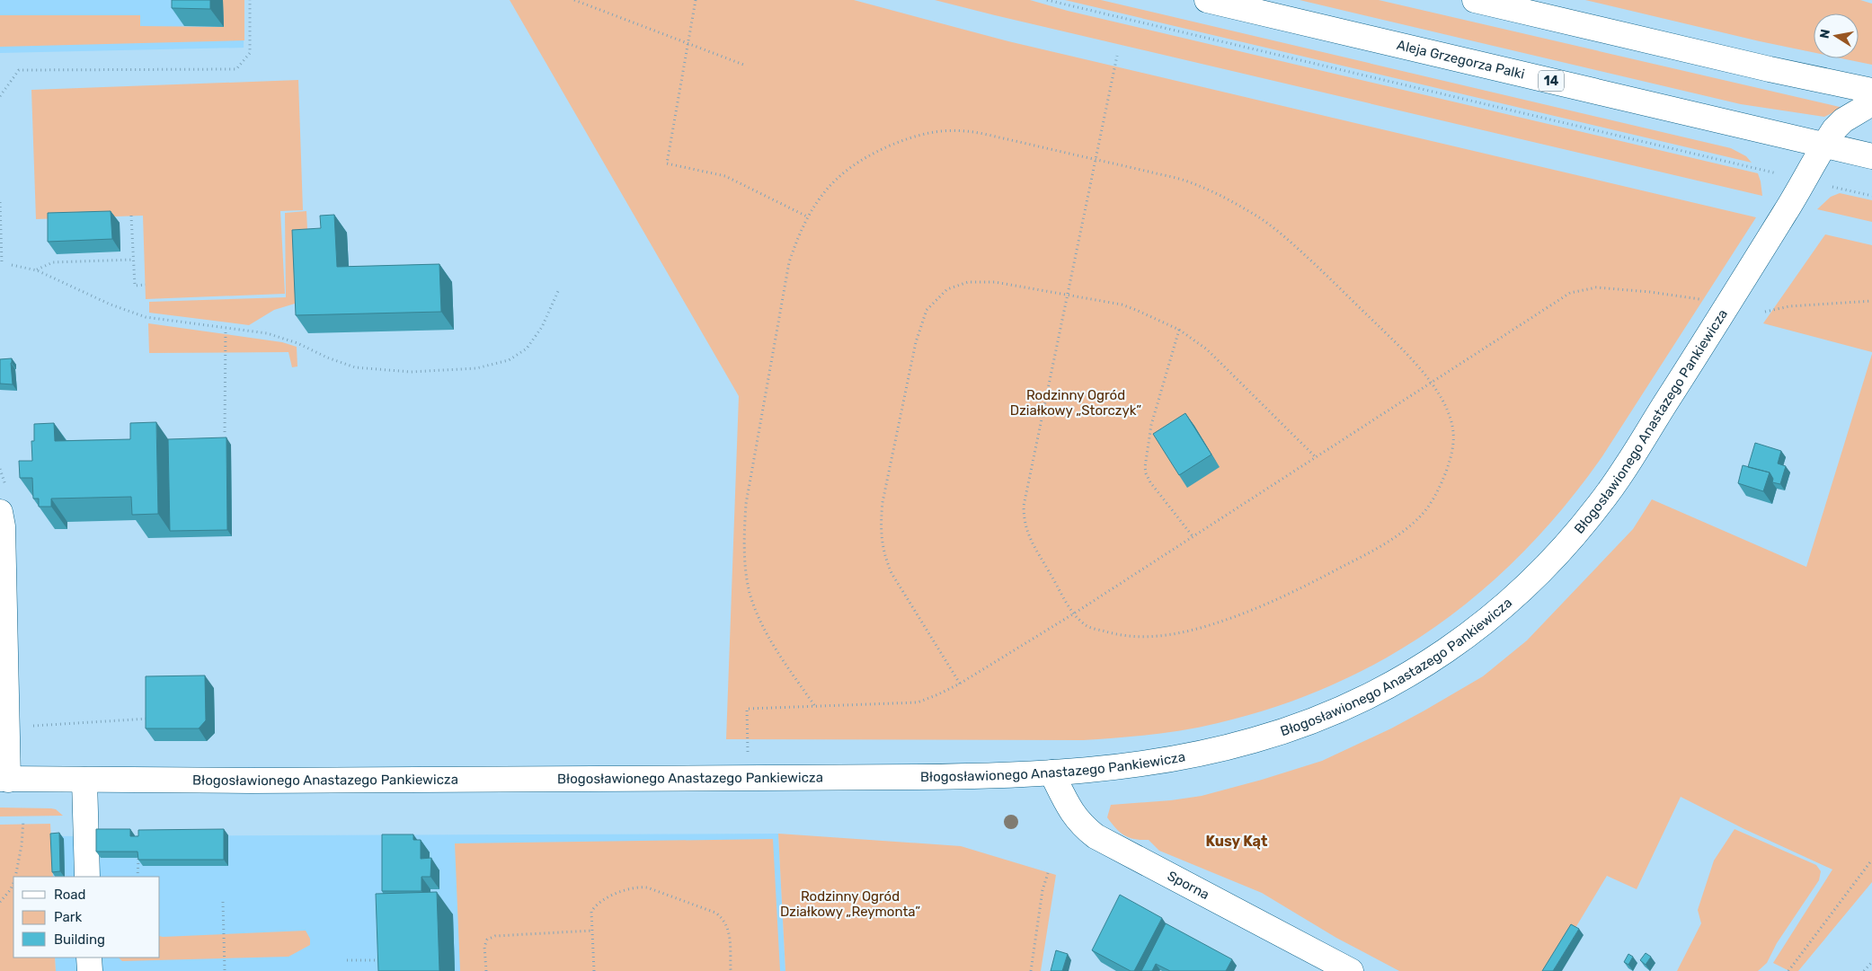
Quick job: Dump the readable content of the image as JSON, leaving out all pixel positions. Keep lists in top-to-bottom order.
{
  "streets": {
    "street": [
      "Aleja Grzegorza Palki",
      "14",
      "Błogosławionego Anastazego Pankiewicza",
      "Sporna"
    ]
  },
  "crossings": [
    ["Aleja Grzegorza Palki", "Błogosławionego Anastazego Pankiewicza"],
    ["Błogosławionego Anastazego Pankiewicza", "Sporna"]
  ],
  "districts": ["Kusy Kąt"],
  "parks": ["Rodzinny Ogród Działkowy „Storczyk”", "Rodzinny Ogród Działkowy „Reymonta”"],
  "legend": ["Road", "Park", "Building"],
  "north": "left"
}
